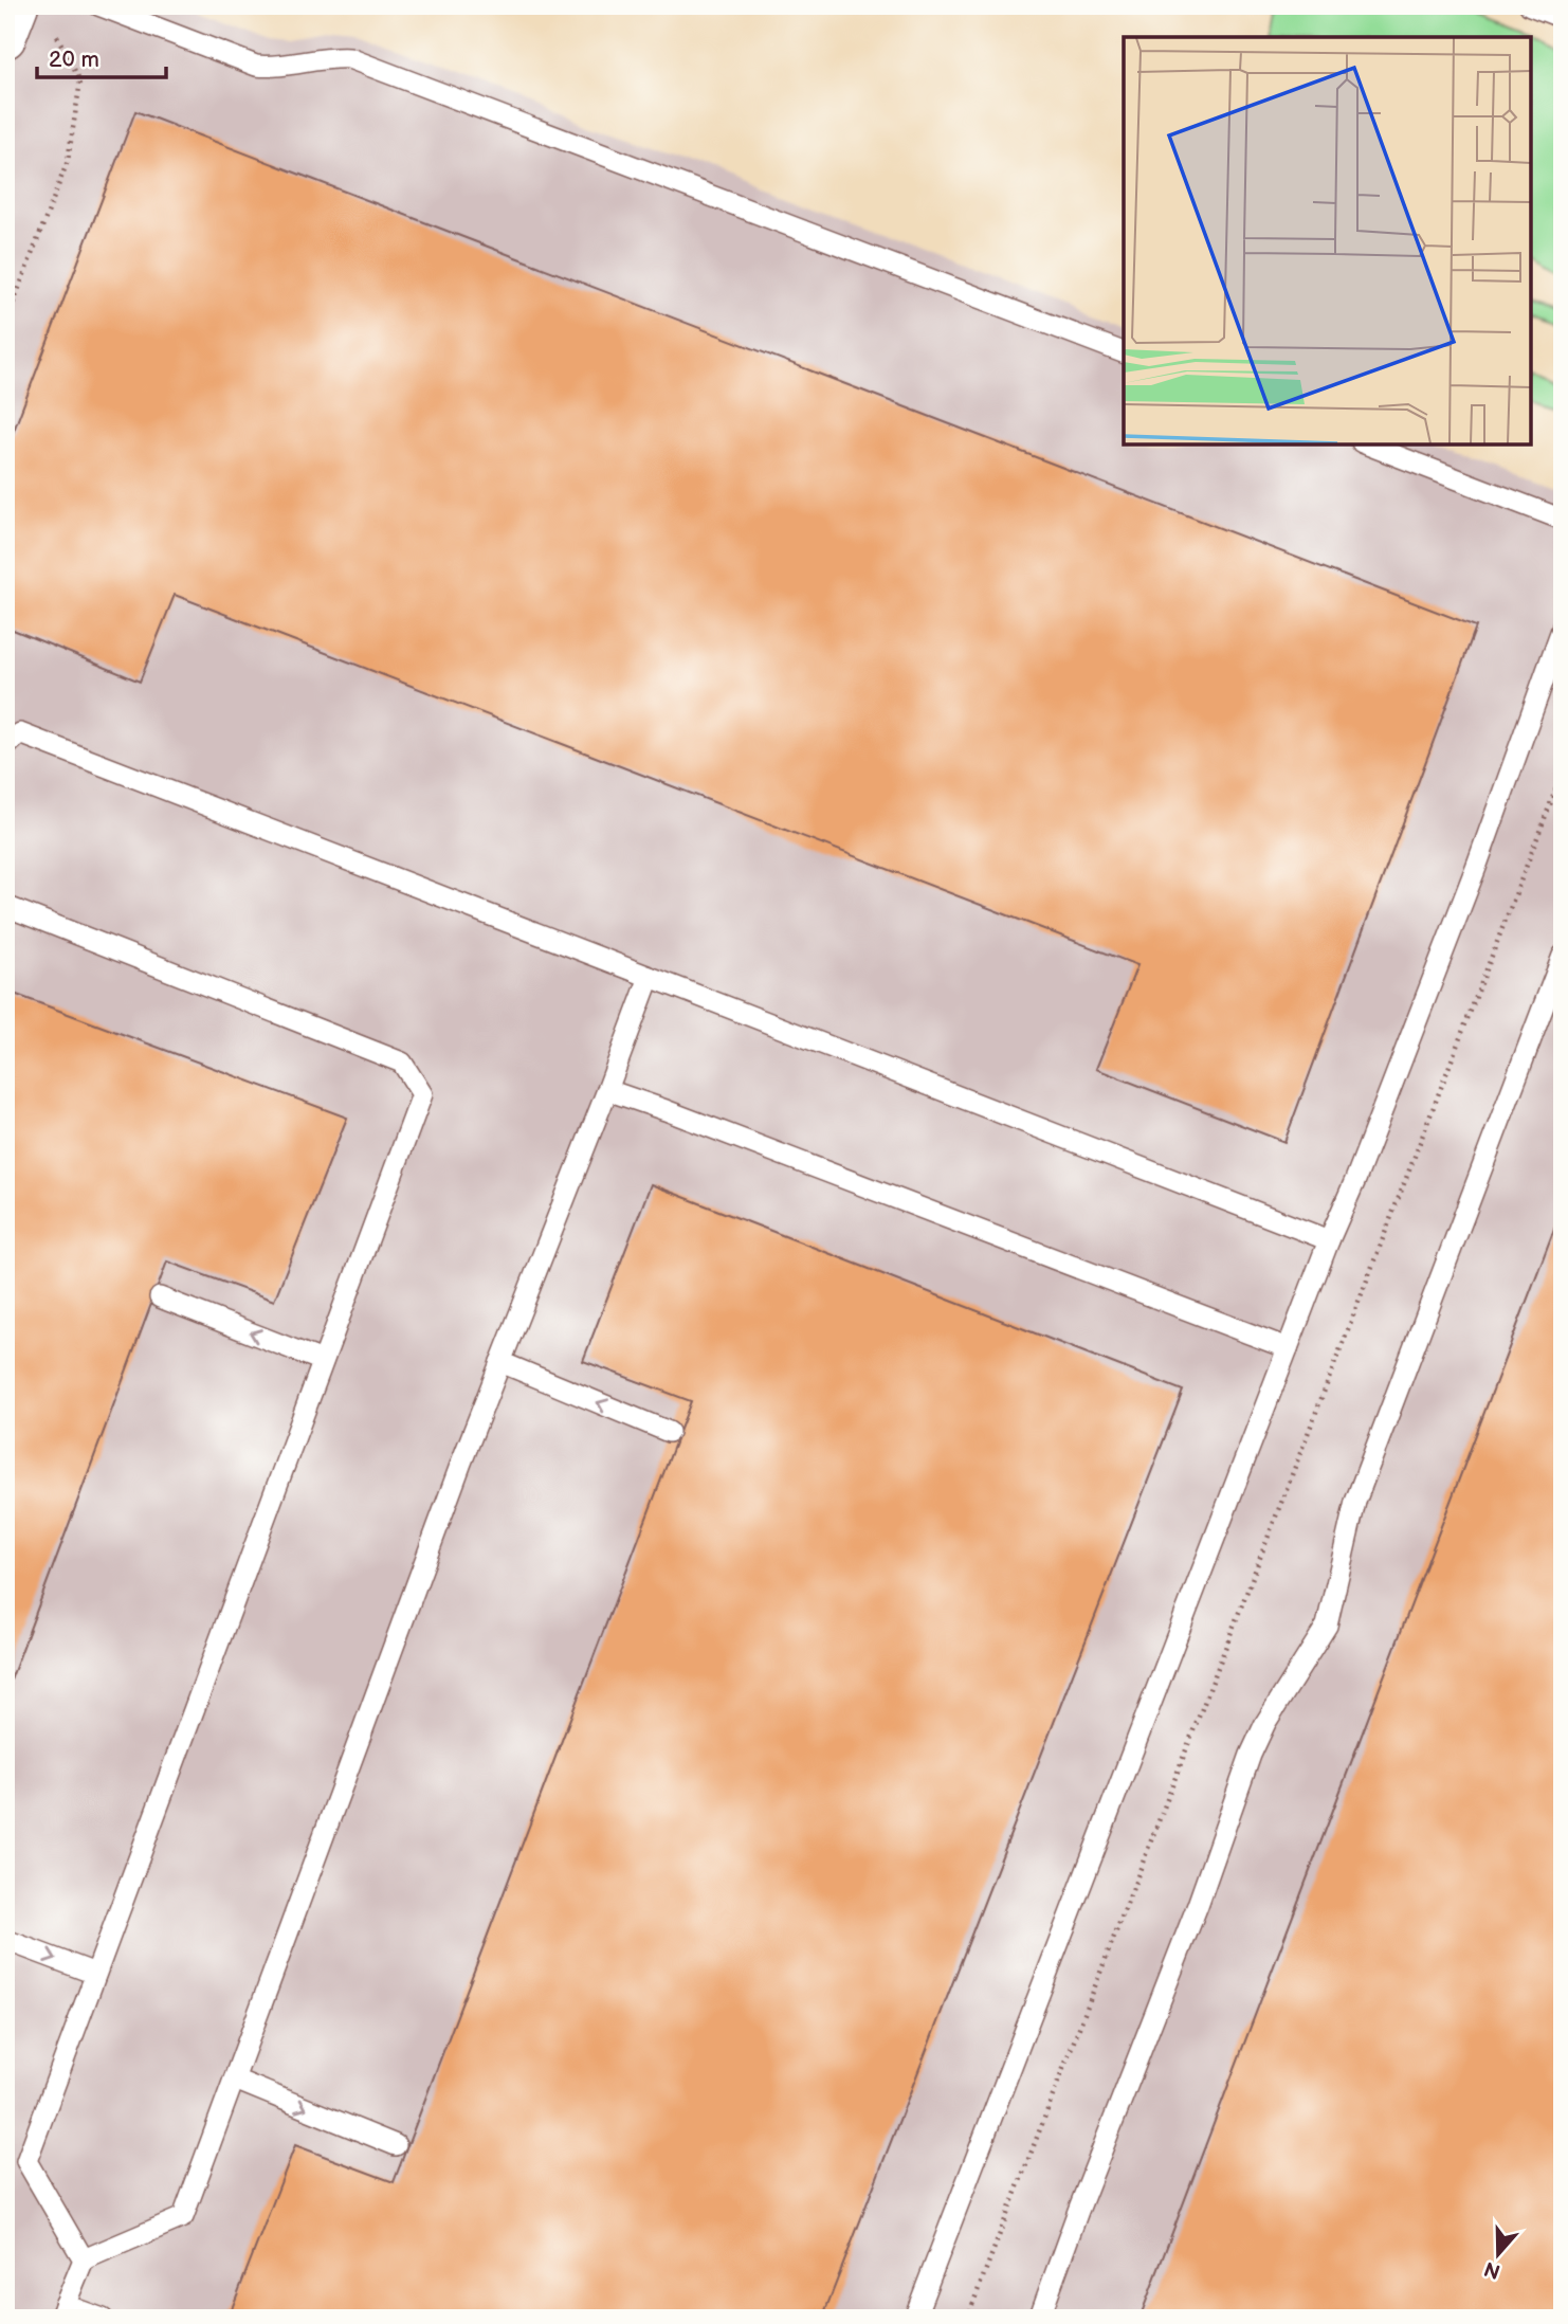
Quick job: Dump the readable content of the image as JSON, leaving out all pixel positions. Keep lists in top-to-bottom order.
{
  "scale_bar": "20 m",
  "north": "bottom"
}
